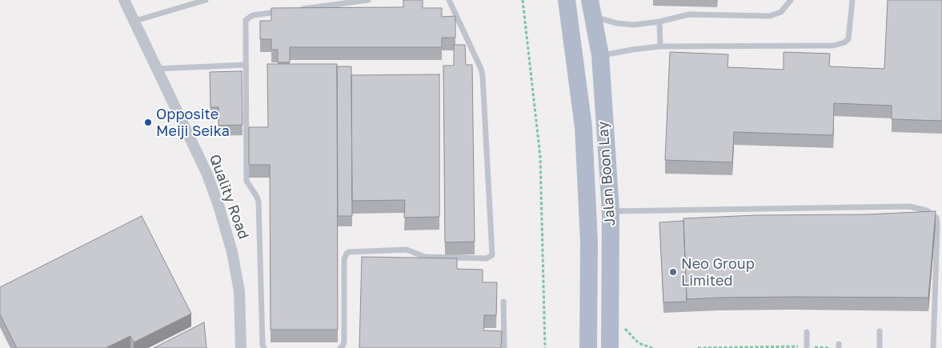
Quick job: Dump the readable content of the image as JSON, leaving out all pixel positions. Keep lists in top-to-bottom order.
{
  "streets": {
    "main road": ["Jalan Boon Lay"],
    "street": ["Quality Road"]
  },
  "places": ["Opposite Meiji Seika", "Neo Group Limited"]
}
